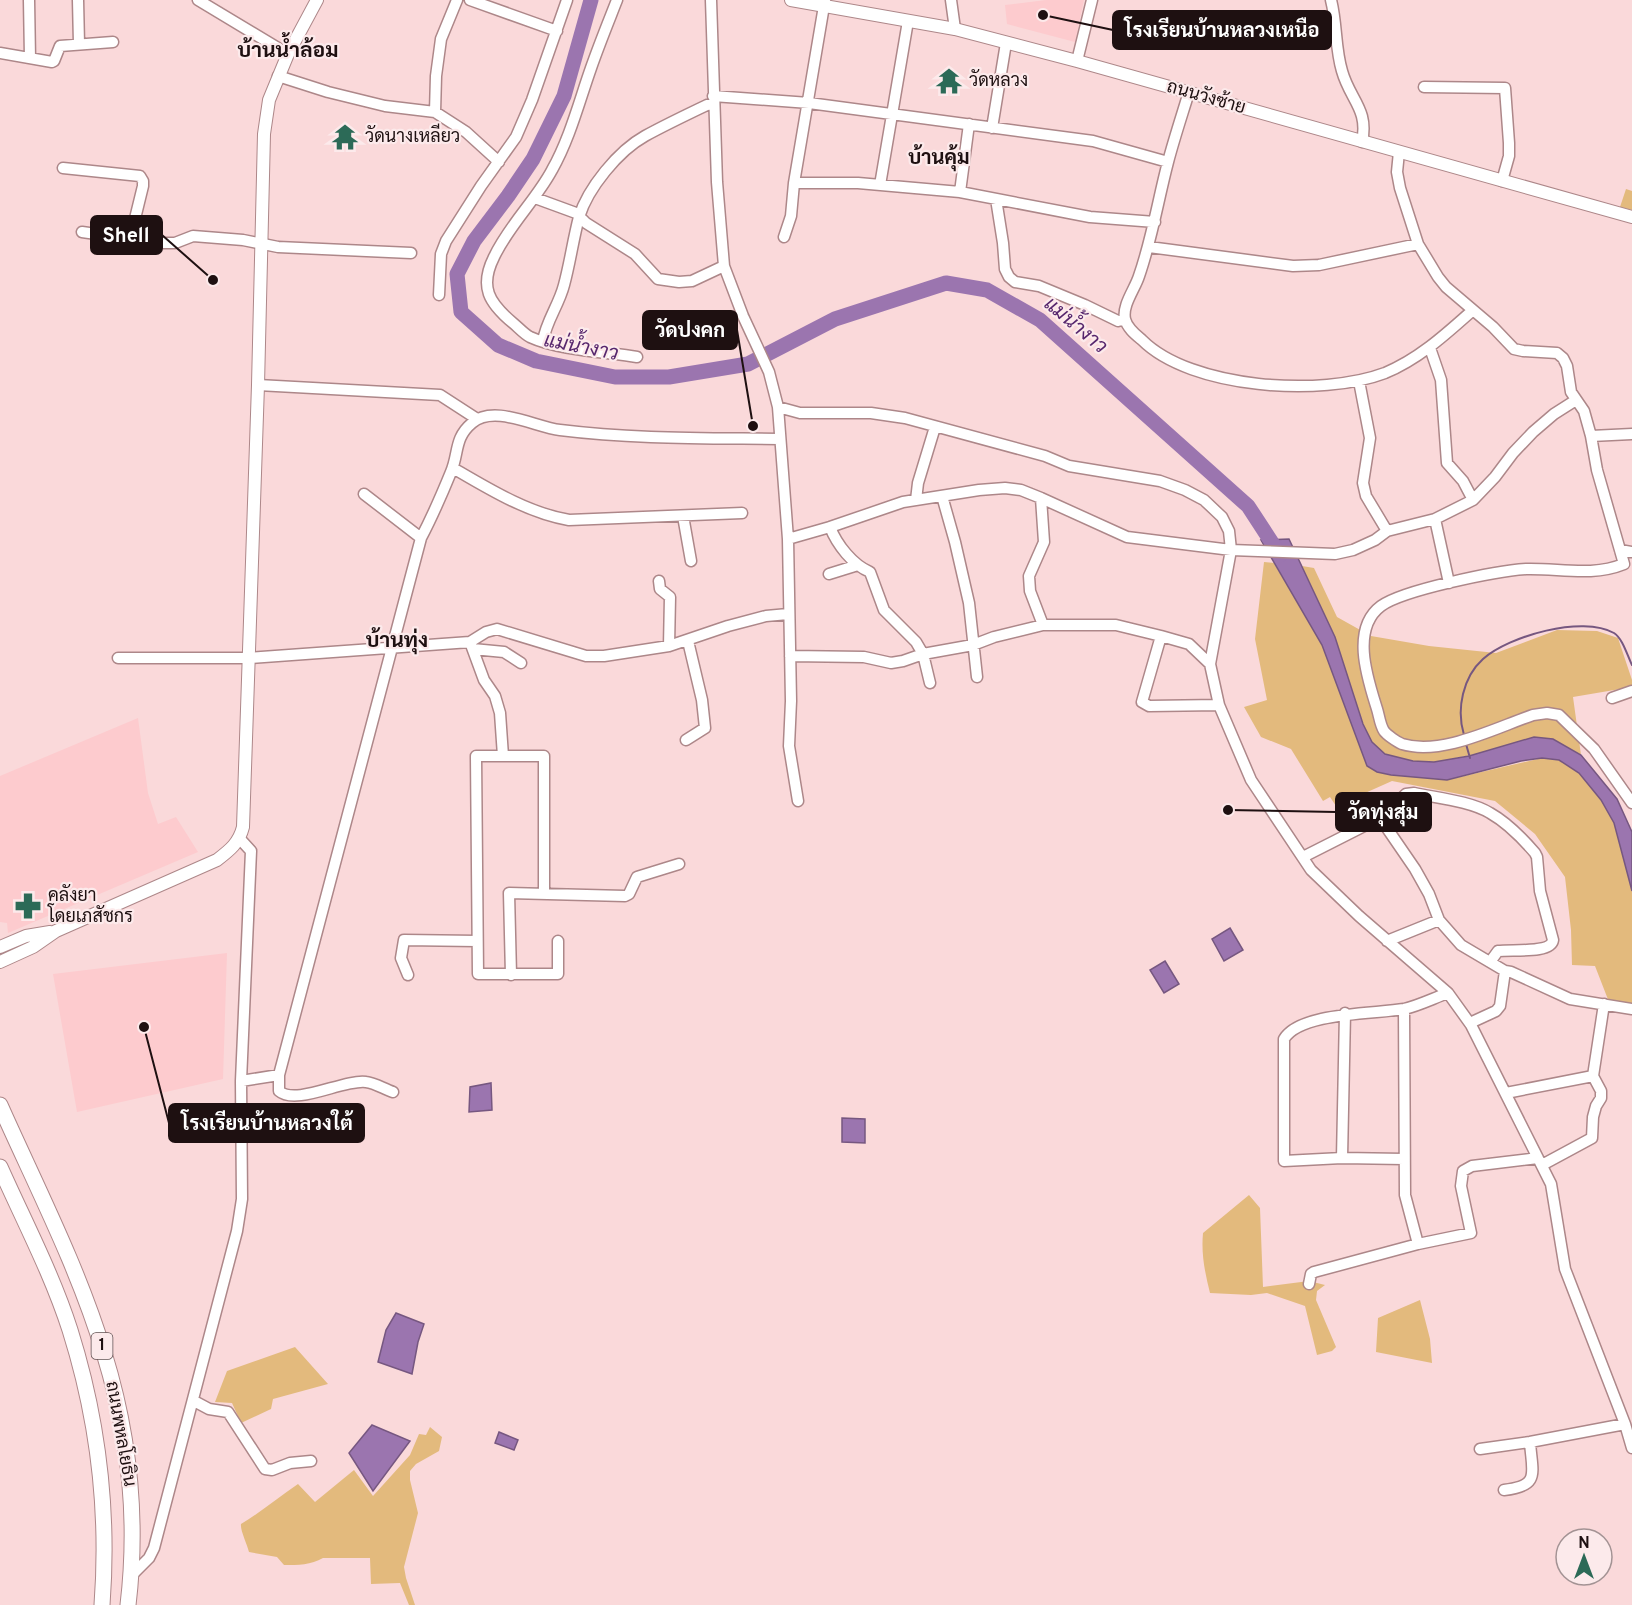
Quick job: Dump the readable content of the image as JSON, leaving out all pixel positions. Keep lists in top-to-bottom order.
{
  "streets": {
    "highway": ["1", "ถนนพหลโยธิน"],
    "main road": ["ถนนวังซ้าย"]
  },
  "districts": ["บ้านน้ำล้อม", "บ้านคุ้ม", "บ้านทุ่ง"],
  "water": ["แม่น้ำงาว"],
  "places": {
    "other": [
      "โรงเรียนบ้านหลวงเหนือ",
      "Shell",
      "วัดปงคก",
      "วัดทุ่งสุ่ม",
      "โรงเรียนบ้านหลวงใต้"
    ],
    "temple": ["วัดหลวง", "วัดนางเหลียว"],
    "pharmacy": ["คลังยา โดยเภสัชกร"]
  },
  "north": "top"
}
